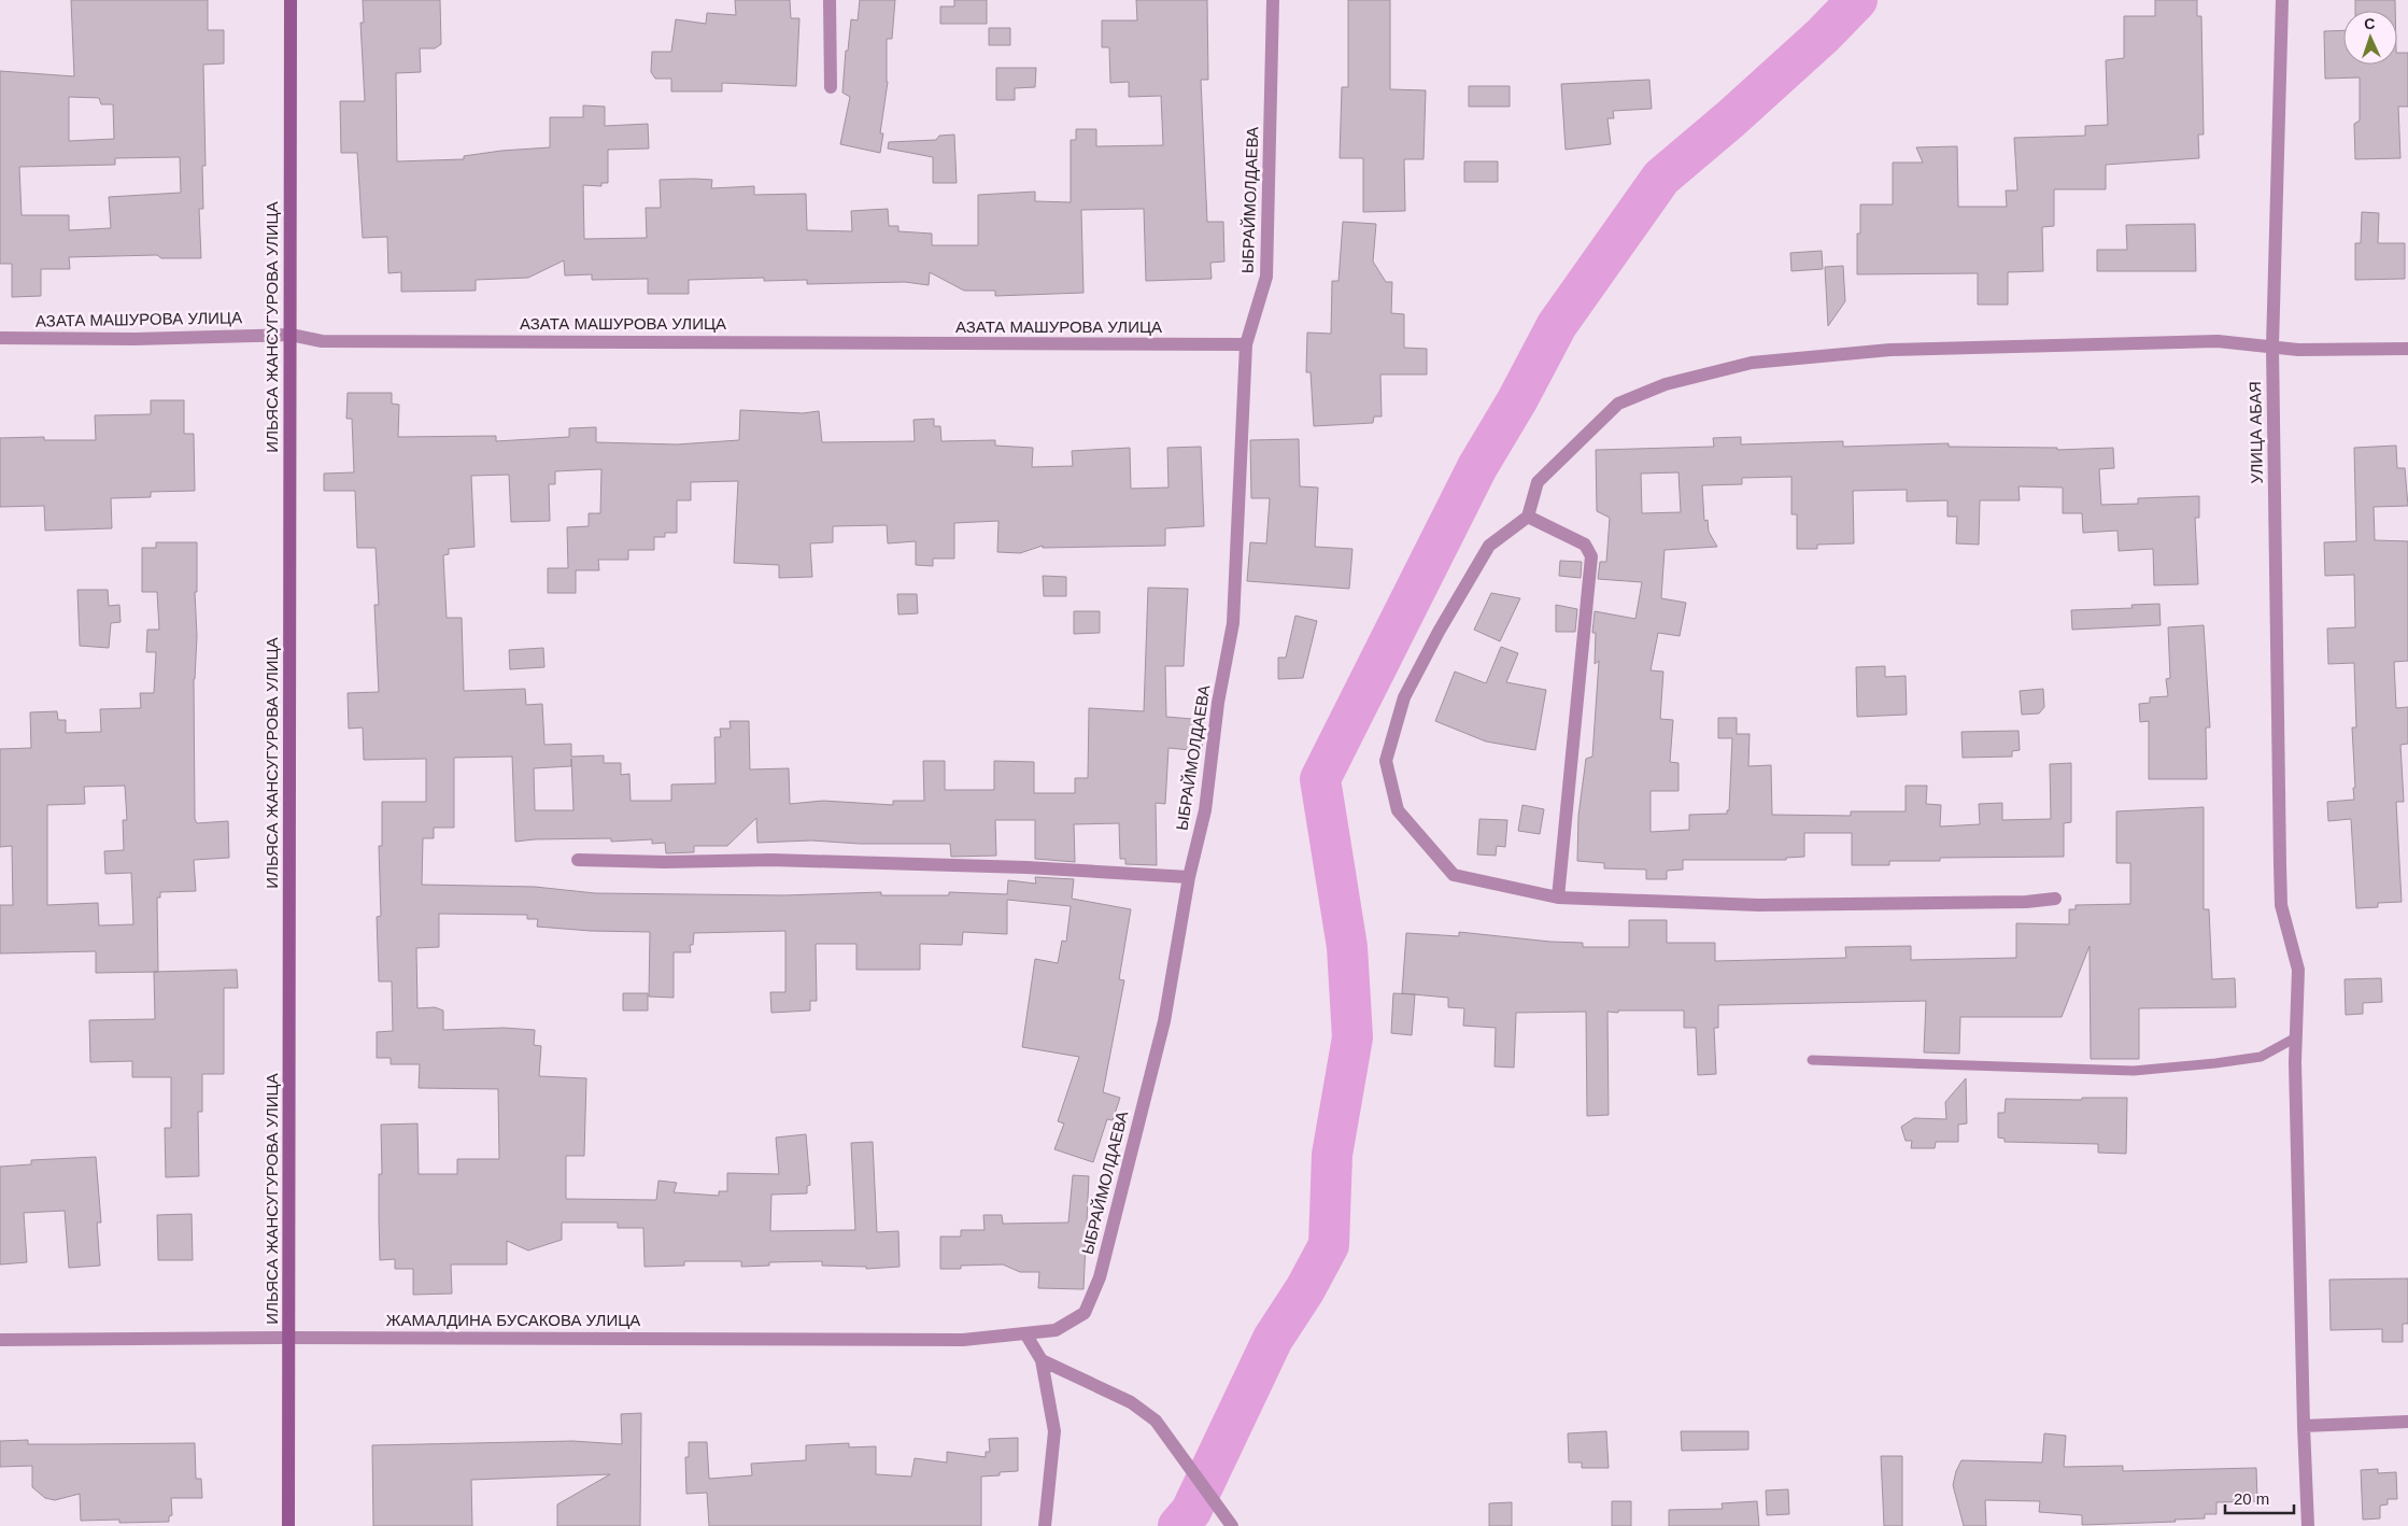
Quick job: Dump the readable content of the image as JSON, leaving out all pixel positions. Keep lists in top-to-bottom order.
{
  "streets": {
    "street": [
      "ЫБРАЙМОЛДАЕВА",
      "АЗАТА МАШУРОВА УЛИЦА",
      "ИЛЬЯСА ЖАНСУГУРОВА УЛИЦА",
      "УЛИЦА АБАЯ",
      "ЖАМАЛДИНА БУСАКОВА УЛИЦА"
    ]
  },
  "crossings": [
    ["ЫБРАЙМОЛДАЕВА", "АЗАТА МАШУРОВА УЛИЦА"],
    ["ЫБРАЙМОЛДАЕВА", "ЖАМАЛДИНА БУСАКОВА УЛИЦА"],
    ["АЗАТА МАШУРОВА УЛИЦА", "ИЛЬЯСА ЖАНСУГУРОВА УЛИЦА"],
    ["ИЛЬЯСА ЖАНСУГУРОВА УЛИЦА", "ЖАМАЛДИНА БУСАКОВА УЛИЦА"]
  ],
  "scale_bar": "20 m",
  "north": "top"
}
